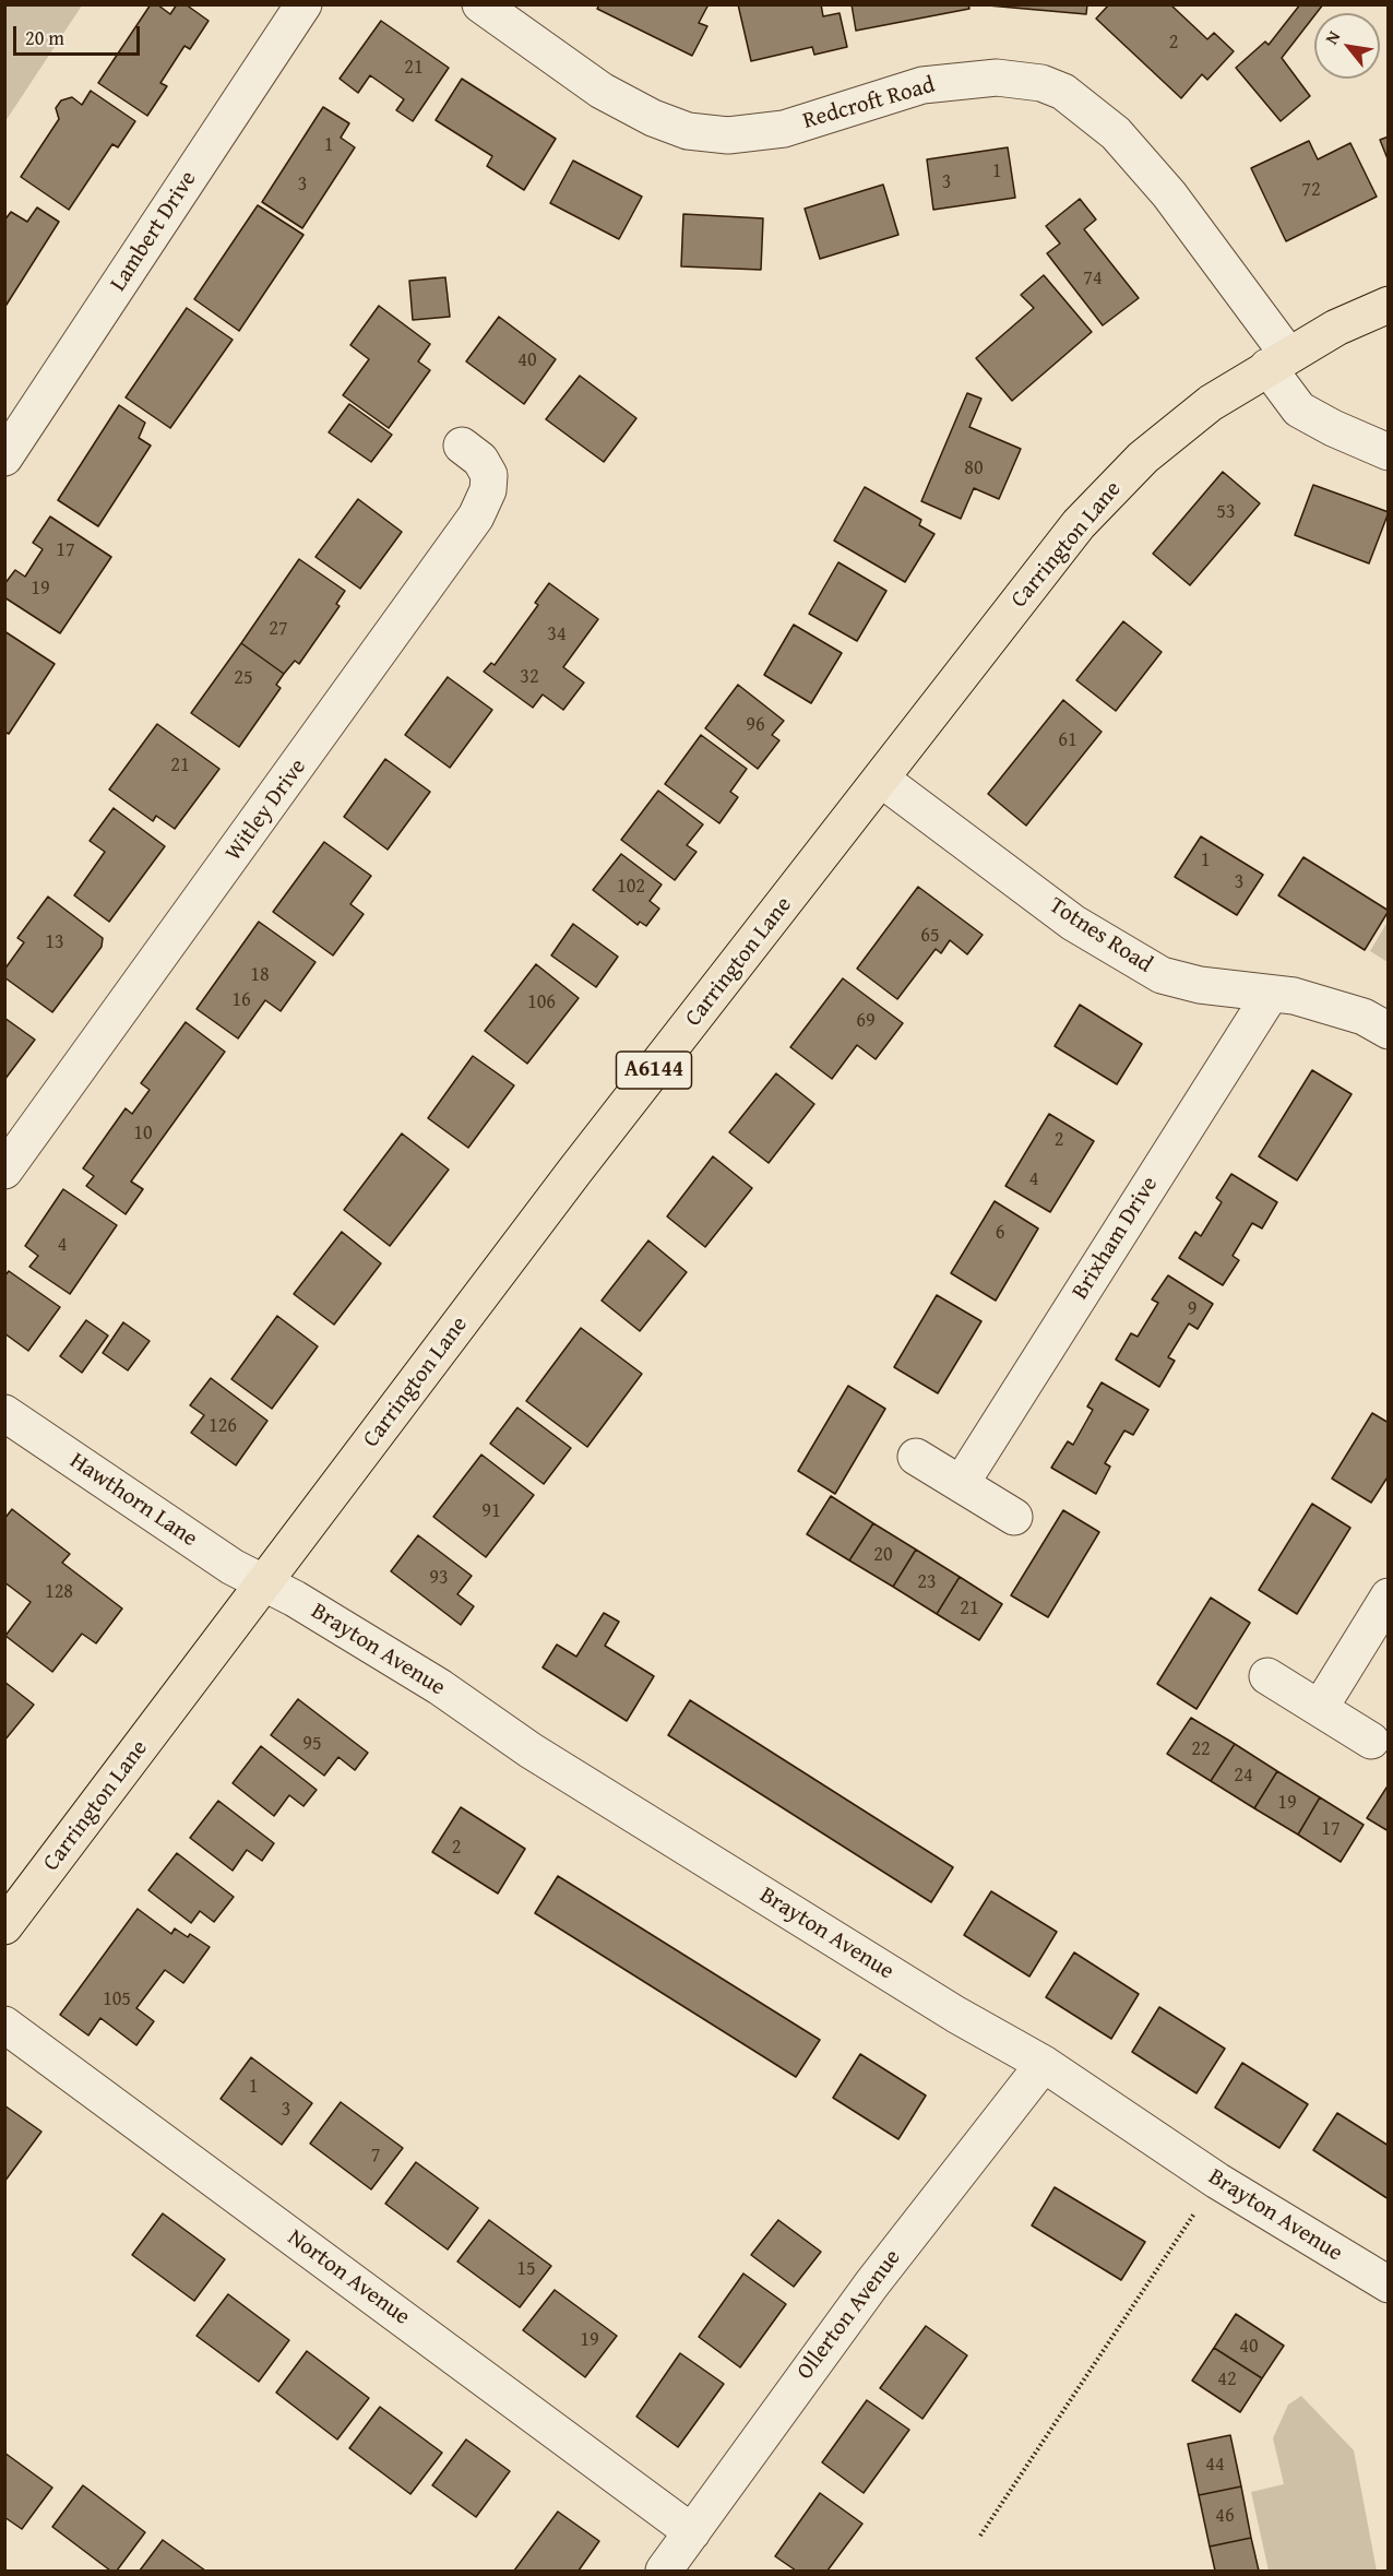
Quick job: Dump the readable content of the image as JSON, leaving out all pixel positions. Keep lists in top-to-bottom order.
{
  "streets": {
    "main road": ["Carrington Lane", "A6144"],
    "street": [
      "Redcroft Road",
      "Lambert Drive",
      "Witley Drive",
      "Totnes Road",
      "Brixham Drive",
      "Hawthorn Lane",
      "Brayton Avenue",
      "Norton Avenue",
      "Ollerton Avenue"
    ]
  },
  "crossings": [
    ["Redcroft Road", "Carrington Lane"],
    ["Carrington Lane", "Totnes Road"],
    ["Carrington Lane", "Hawthorn Lane"],
    ["Carrington Lane", "Brayton Avenue"],
    ["Totnes Road", "Brixham Drive"],
    ["Hawthorn Lane", "Brayton Avenue"],
    ["Brayton Avenue", "Ollerton Avenue"],
    ["Norton Avenue", "Ollerton Avenue"]
  ],
  "house_numbers": [
    "2",
    "21",
    "1",
    "1",
    "3",
    "3",
    "72",
    "74",
    "40",
    "80",
    "53",
    "17",
    "19",
    "27",
    "34",
    "32",
    "25",
    "96",
    "61",
    "21",
    "1",
    "3",
    "102",
    "65",
    "13",
    "18",
    "16",
    "106",
    "69",
    "10",
    "2",
    "4",
    "6",
    "4",
    "9",
    "126",
    "91",
    "20",
    "93",
    "23",
    "128",
    "21",
    "95",
    "22",
    "24",
    "19",
    "17",
    "2",
    "105",
    "1",
    "3",
    "7",
    "15",
    "19",
    "40",
    "42",
    "44",
    "46"
  ],
  "scale_bar": "20 m",
  "north": "top left"
}
